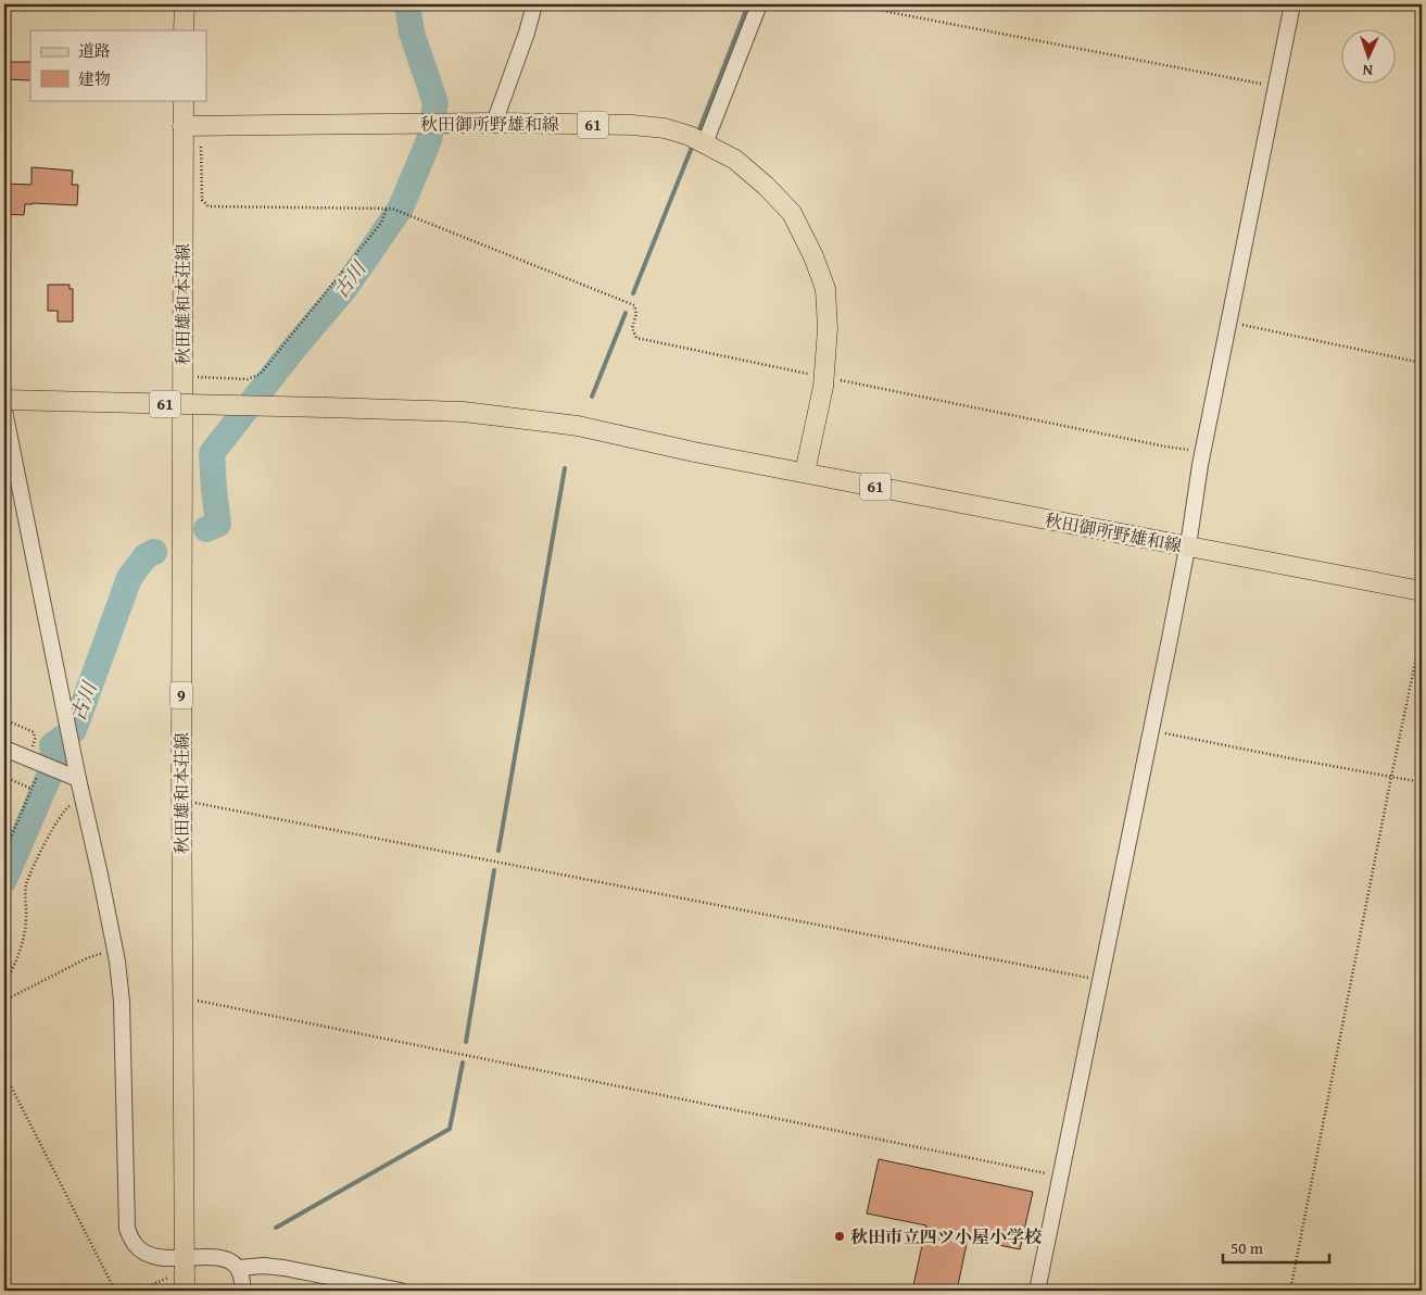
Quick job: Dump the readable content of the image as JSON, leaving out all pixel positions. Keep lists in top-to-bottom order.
{
  "streets": {
    "main road": [
      "秋田御所野雄和線",
      "61",
      "秋田雄和本荘線",
      "9"
    ]
  },
  "crossings": [
    ["秋田御所野雄和線", "秋田雄和本荘線"]
  ],
  "water": ["古川"],
  "places": ["秋田市立四ツ小屋小学校"],
  "legend": ["道路", "建物"],
  "scale_bar": "50 m",
  "north": "bottom"
}
